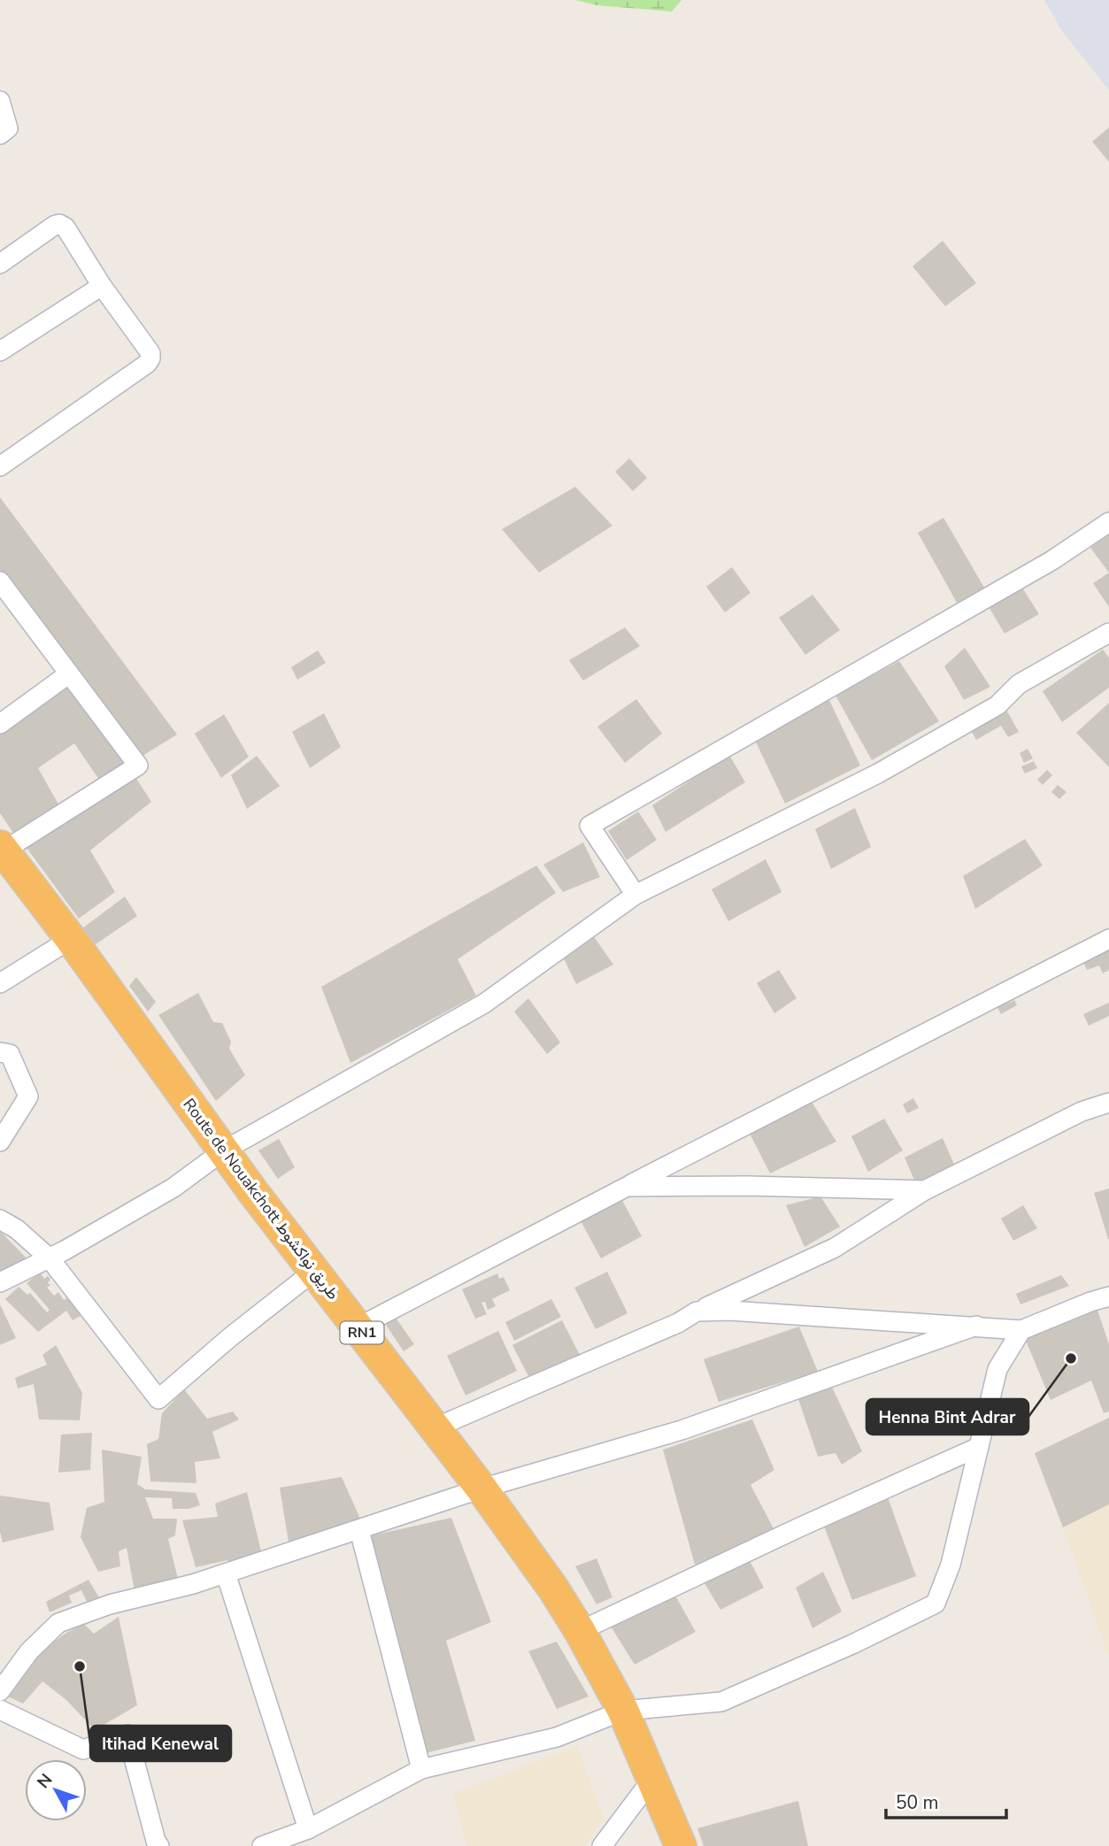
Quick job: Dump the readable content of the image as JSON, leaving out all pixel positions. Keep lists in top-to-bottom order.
{
  "streets": {
    "highway": ["Route de Nouakchott طريق نواكشوط", "RN1"]
  },
  "places": ["Henna Bint Adrar", "Itihad Kenewal"],
  "scale_bar": "50 m",
  "north": "top left"
}
